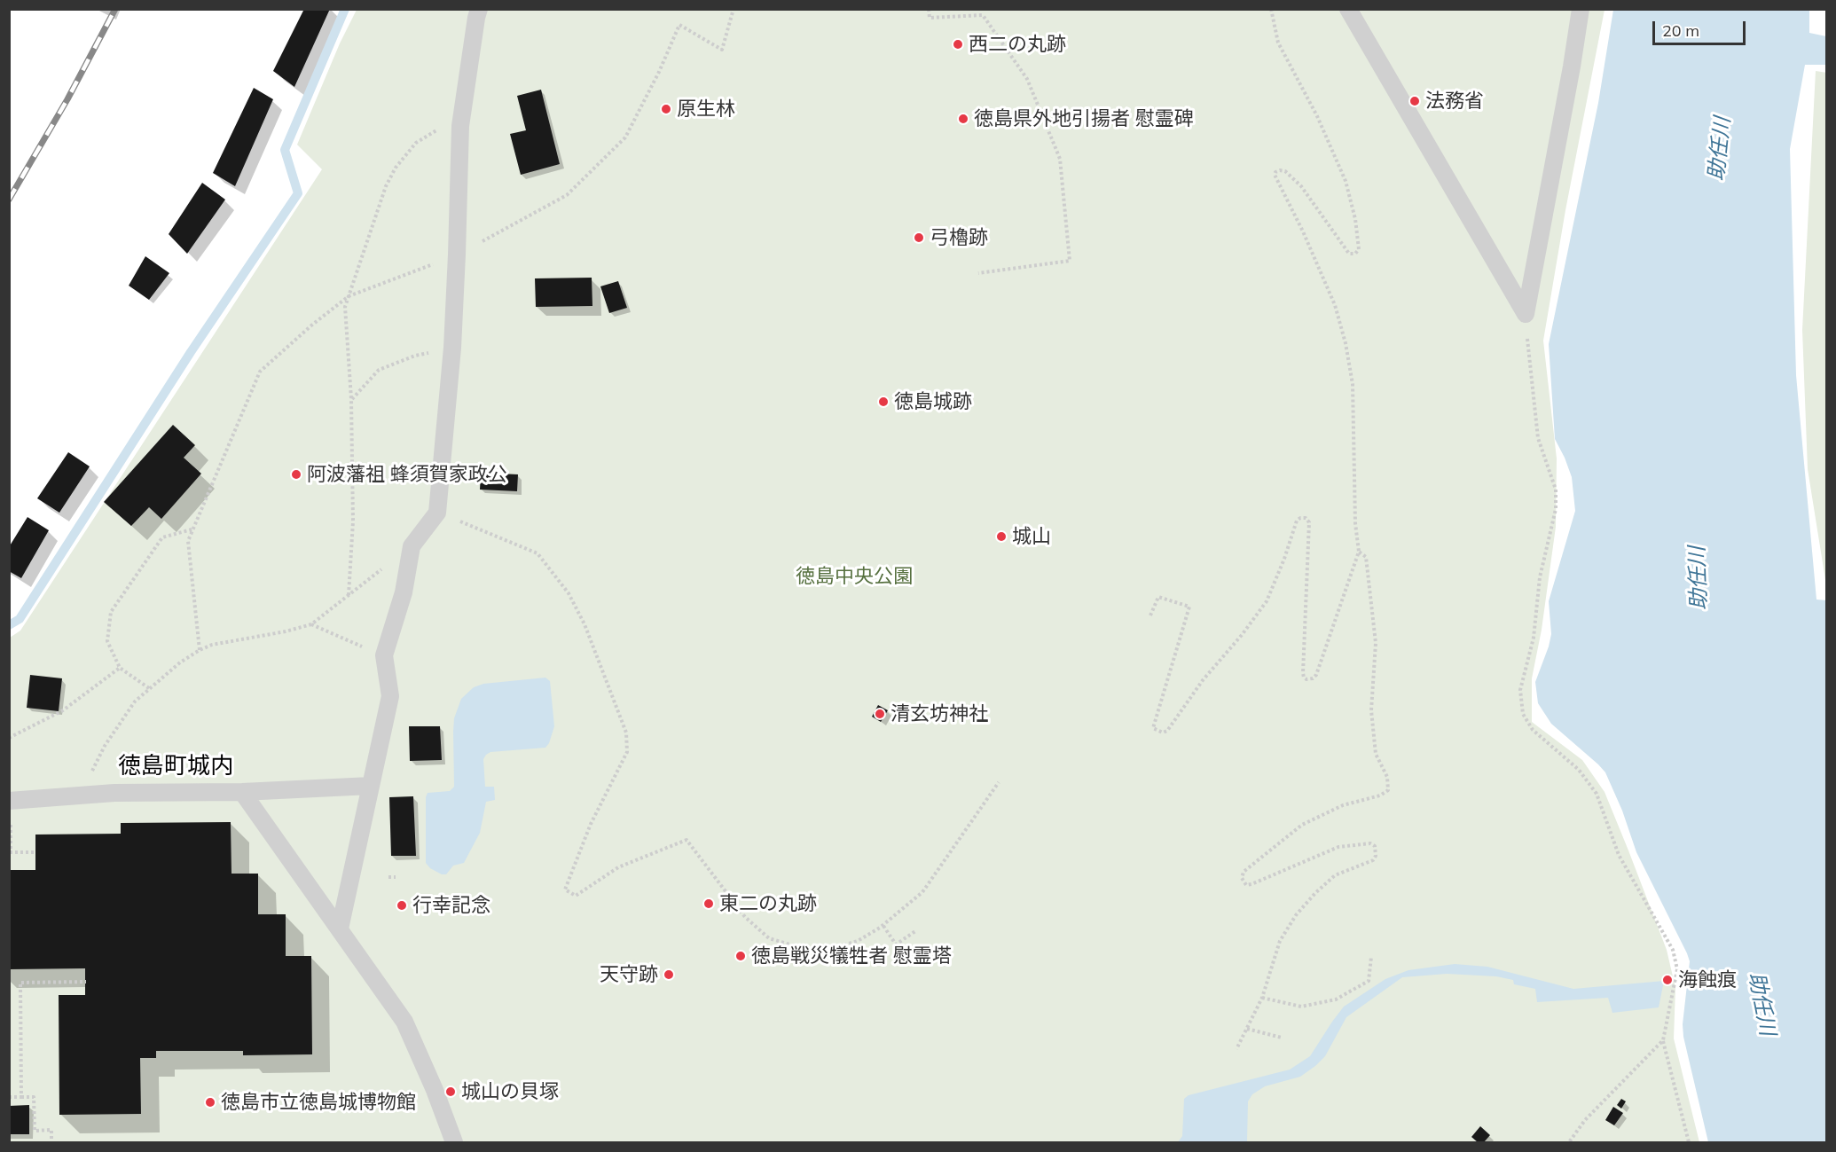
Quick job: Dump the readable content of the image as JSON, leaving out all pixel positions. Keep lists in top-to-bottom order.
{
  "districts": ["徳島町城内"],
  "water": ["助任川"],
  "parks": ["徳島中央公園"],
  "places": [
    "西二の丸跡",
    "法務省",
    "原生林",
    "徳島県外地引揚者 慰霊碑",
    "弓櫓跡",
    "徳島城跡",
    "阿波藩祖 蜂須賀家政公",
    "城山",
    "清玄坊神社",
    "東二の丸跡",
    "行幸記念",
    "徳島戦災犠牲者 慰霊塔",
    "天守跡",
    "海蝕痕",
    "城山の貝塚",
    "徳島市立徳島城博物館"
  ],
  "scale_bar": "20 m"
}
